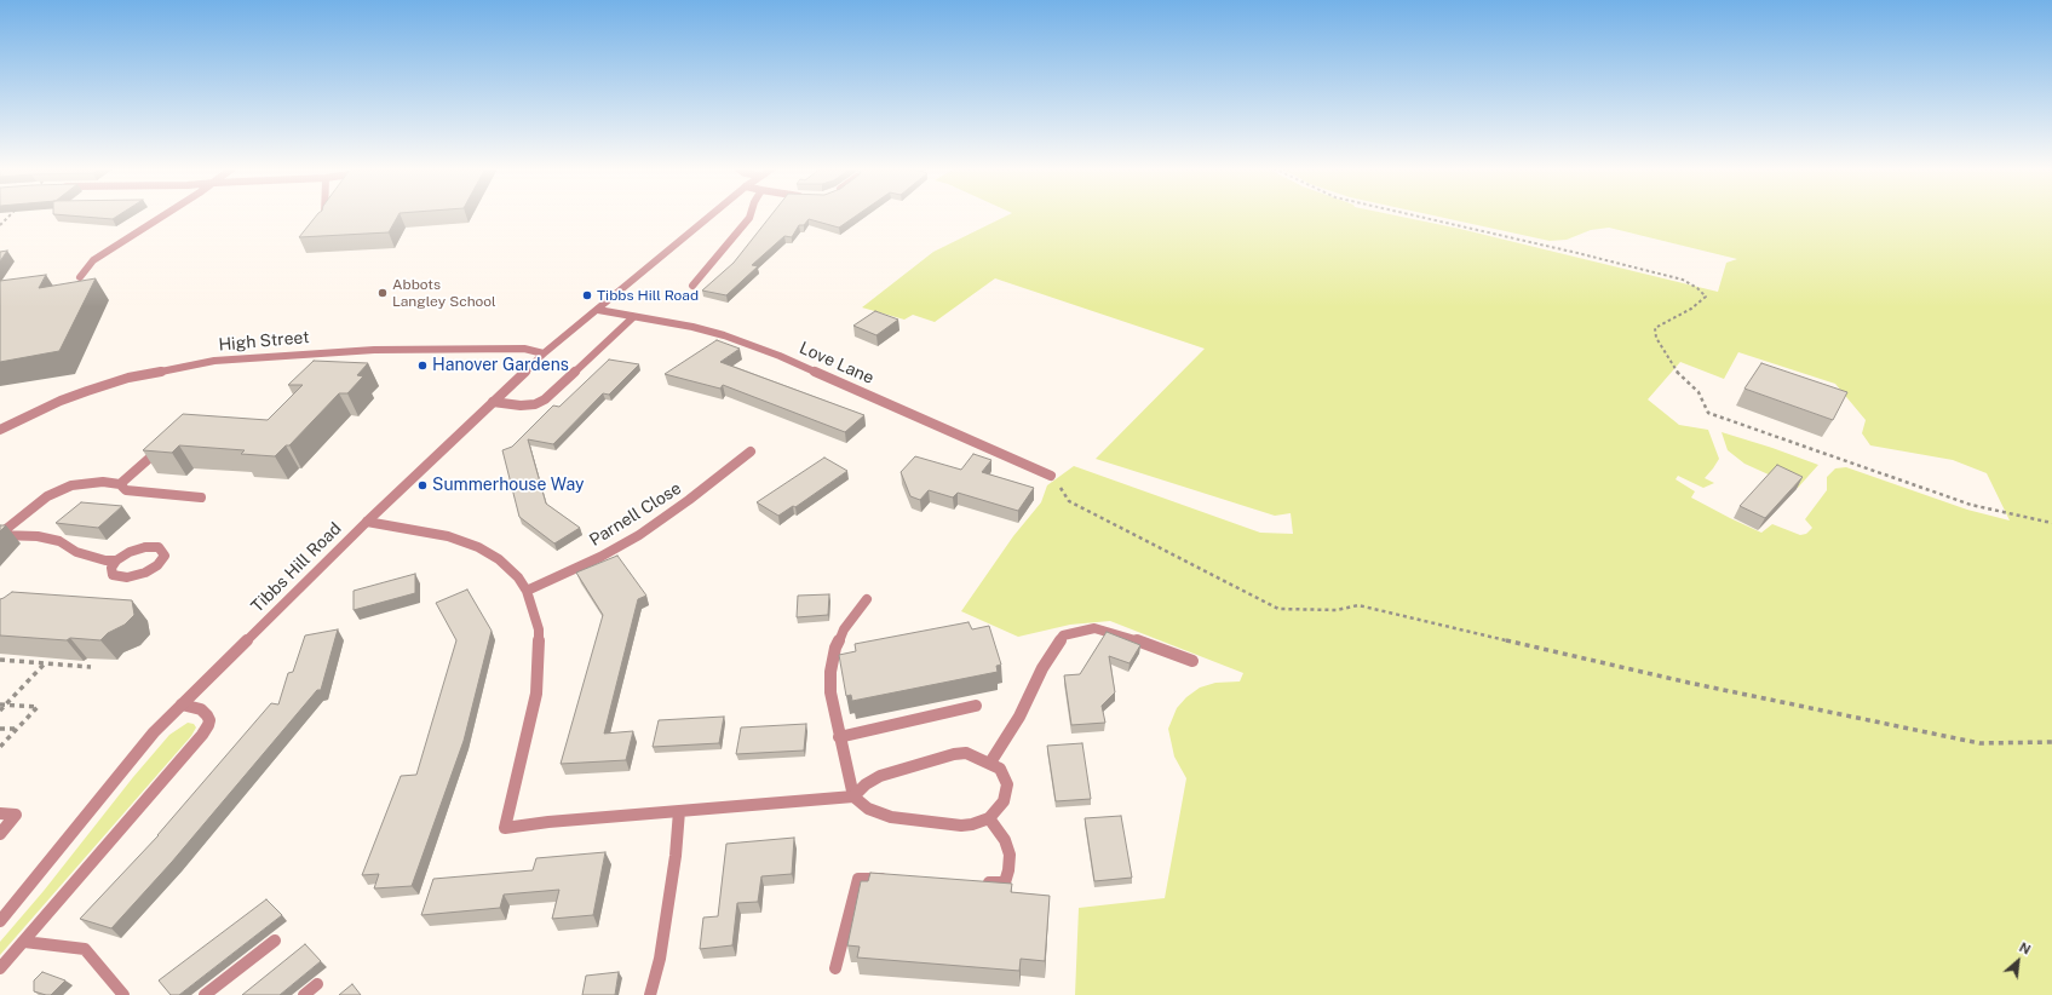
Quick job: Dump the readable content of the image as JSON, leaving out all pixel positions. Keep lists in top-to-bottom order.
{
  "streets": {
    "street": [
      "High Street",
      "Love Lane",
      "Parnell Close",
      "Tibbs Hill Road"
    ]
  },
  "crossings": [
    ["High Street", "Tibbs Hill Road"],
    ["Love Lane", "Tibbs Hill Road"]
  ],
  "places": [
    "Abbots Langley School",
    "Tibbs Hill Road",
    "Hanover Gardens",
    "Summerhouse Way"
  ],
  "north": "top right"
}
